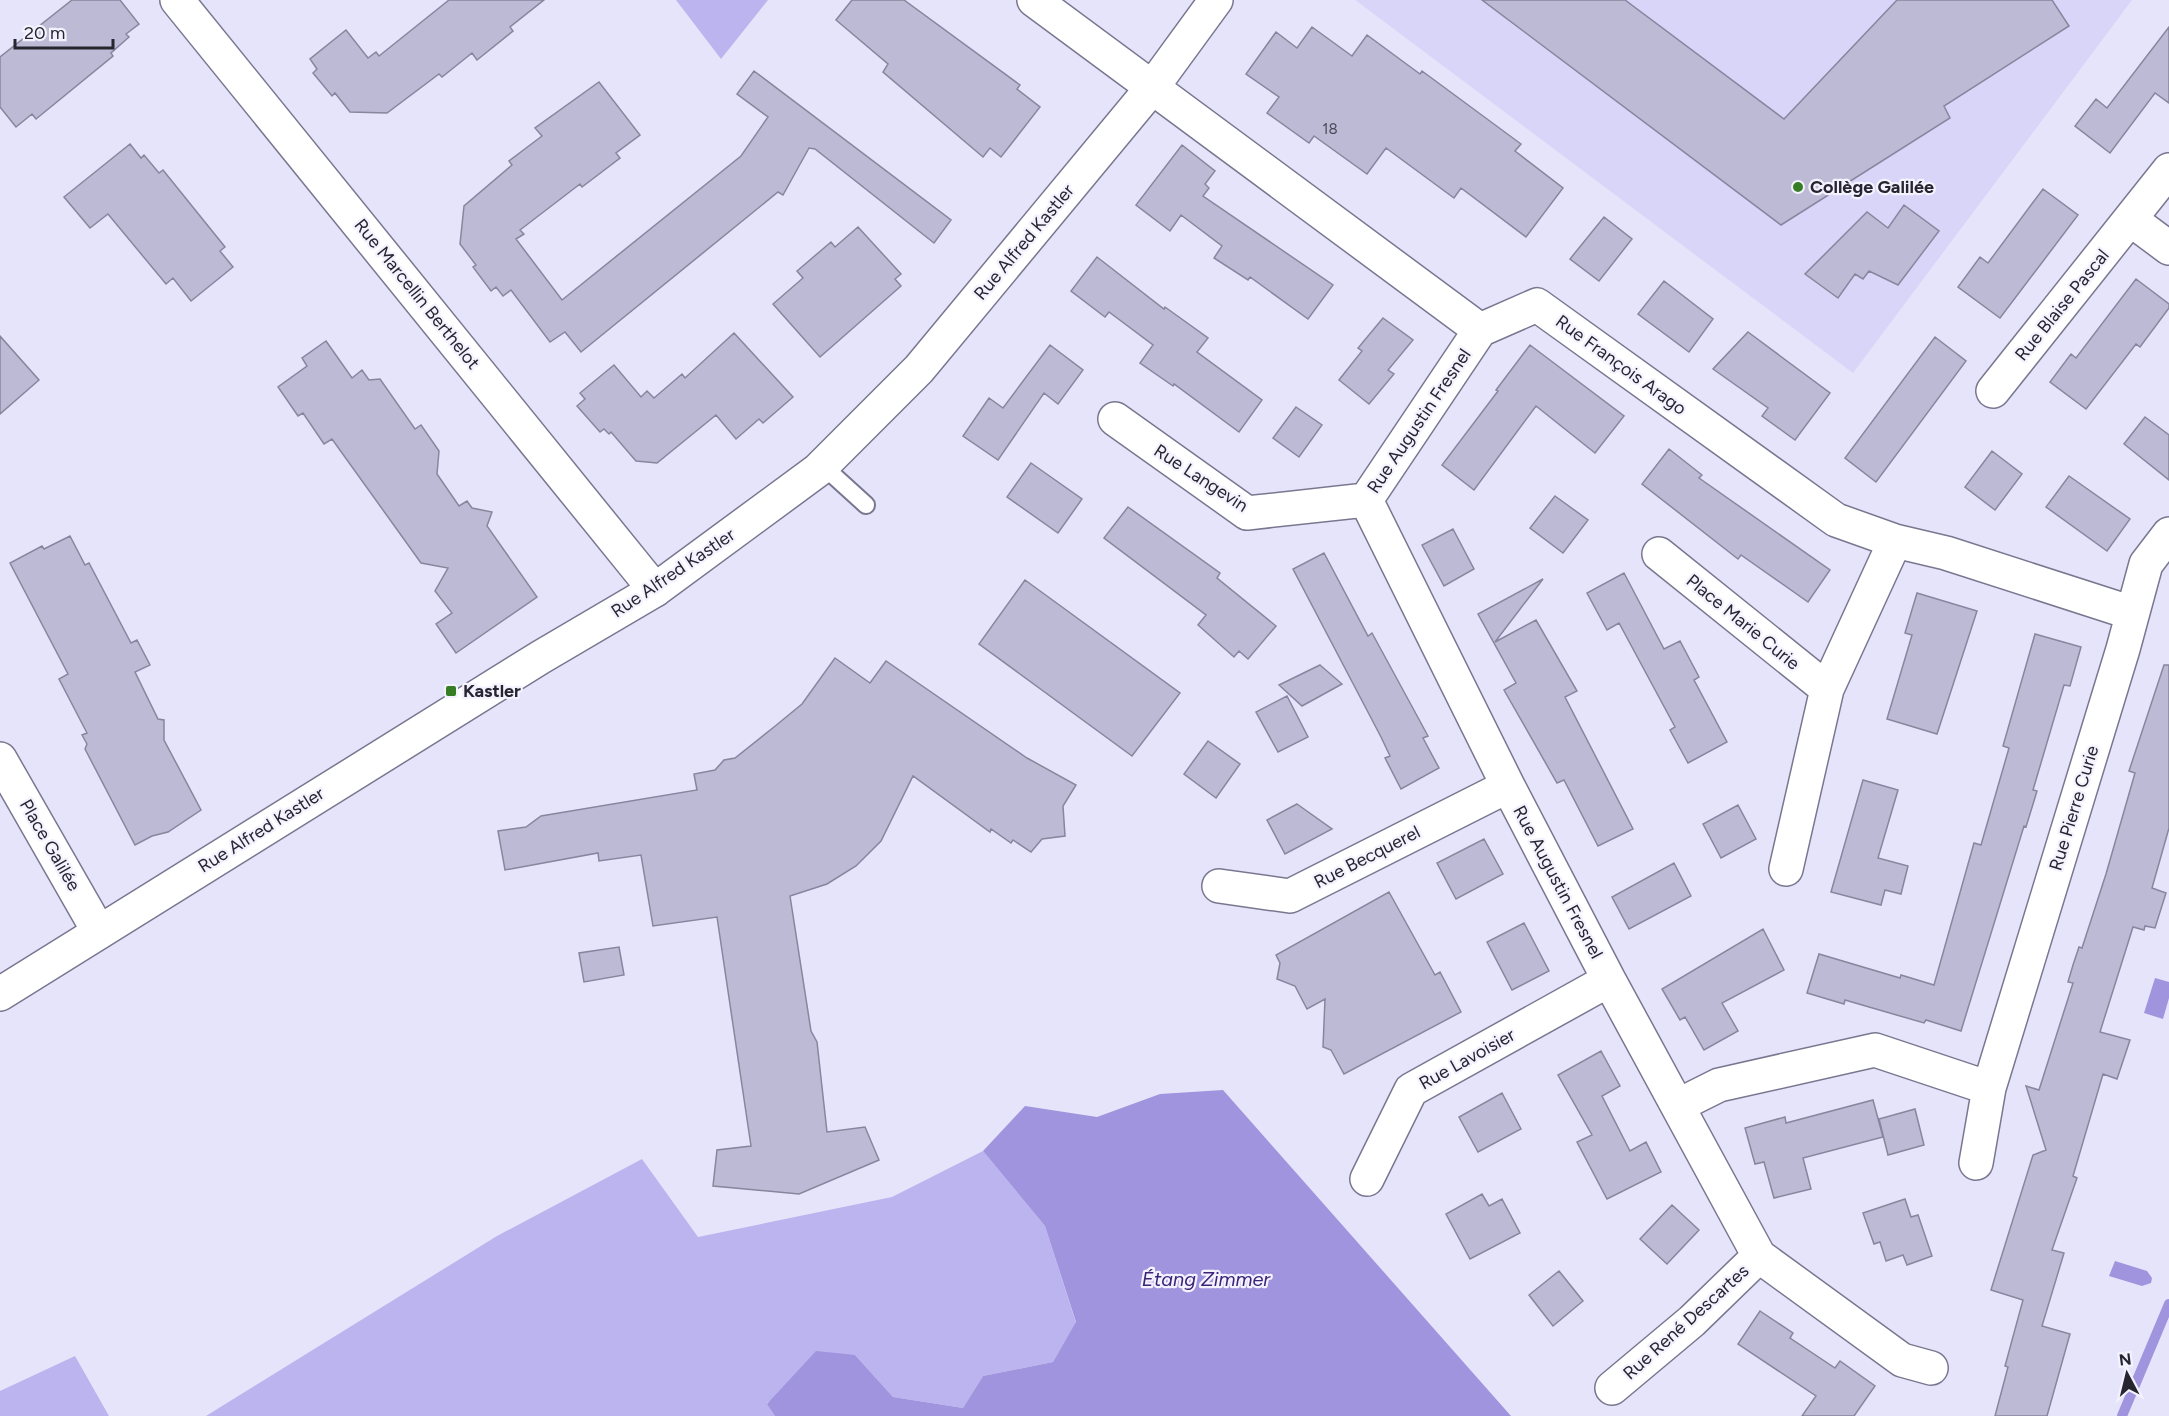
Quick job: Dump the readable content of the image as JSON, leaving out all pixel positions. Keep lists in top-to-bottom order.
{
  "streets": {
    "street": [
      "Rue Alfred Kastler",
      "Rue Marcellin Berthelot",
      "Rue Blaise Pascal",
      "Rue François Arago",
      "Rue Augustin Fresnel",
      "Rue Langevin",
      "Place Marie Curie",
      "Rue Pierre Curie",
      "Place Galilée",
      "Rue Becquerel",
      "Rue Lavoisier",
      "Rue René Descartes"
    ]
  },
  "crossings": [
    ["Rue Alfred Kastler", "Rue Marcellin Berthelot"],
    ["Rue Alfred Kastler", "Place Galilée"],
    ["Rue François Arago", "Rue Augustin Fresnel"],
    ["Rue François Arago", "Rue Pierre Curie"],
    ["Rue Augustin Fresnel", "Rue Langevin"],
    ["Rue Augustin Fresnel", "Rue Becquerel"],
    ["Rue Augustin Fresnel", "Rue Lavoisier"],
    ["Rue Augustin Fresnel", "Rue René Descartes"]
  ],
  "water": ["Étang Zimmer"],
  "places": {
    "other": ["Collège Galilée"],
    "transit": ["Kastler"]
  },
  "house_numbers": ["18"],
  "scale_bar": "20 m",
  "north": "top"
}
